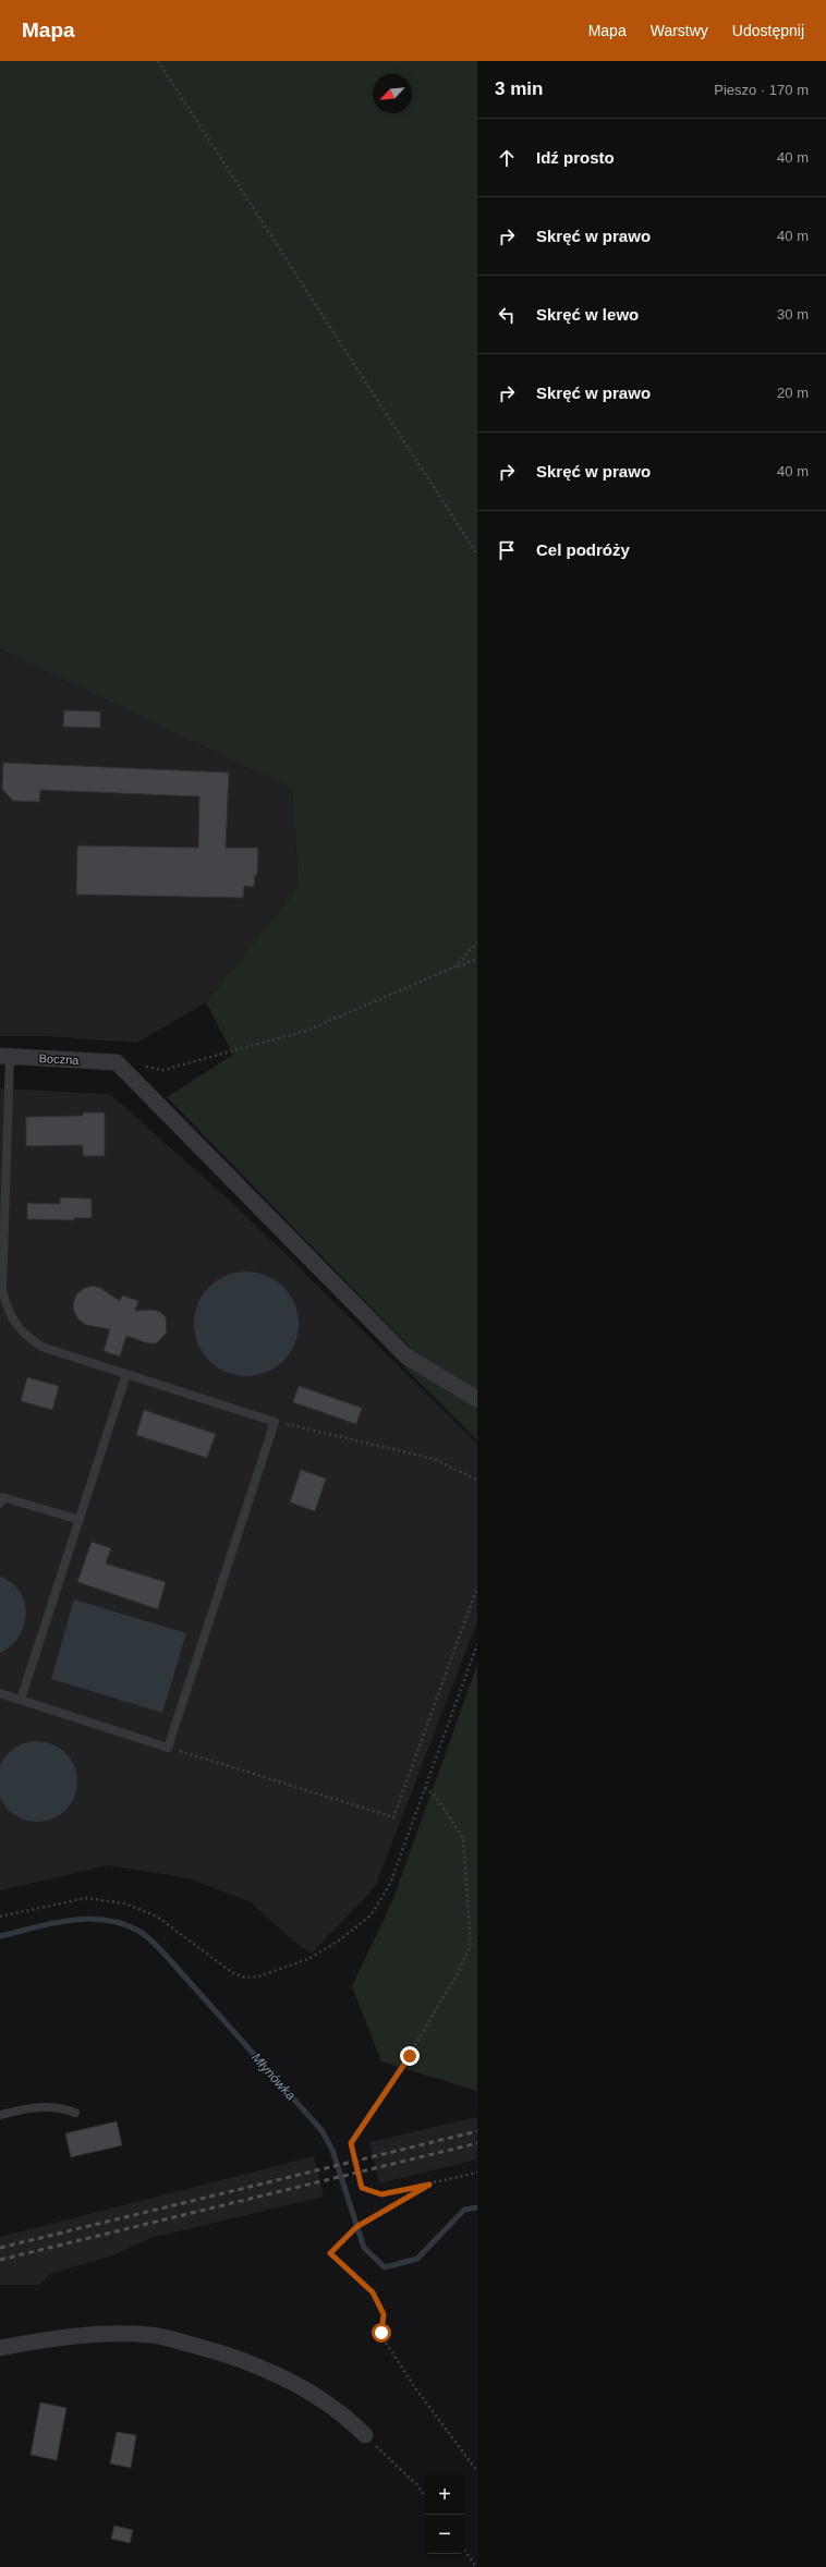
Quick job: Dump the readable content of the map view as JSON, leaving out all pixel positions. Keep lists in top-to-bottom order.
{
  "streets": {
    "street": ["Boczna"]
  },
  "water": ["Młynówka"],
  "north": "bottom left",
  "page": {
    "header": "Mapa",
    "nav": ["Mapa", "Warstwy", "Udostępnij"],
    "heading": ["3 min", "Pieszo · 170 m"],
    "list": [
      ["Idź prosto", "40 m"],
      ["Skręć w prawo", "40 m"],
      ["Skręć w lewo", "30 m"],
      ["Skręć w prawo", "20 m"],
      ["Skręć w prawo", "40 m"],
      "Cel podróży"
    ],
    "map_buttons": ["+", "−"]
  }
}
